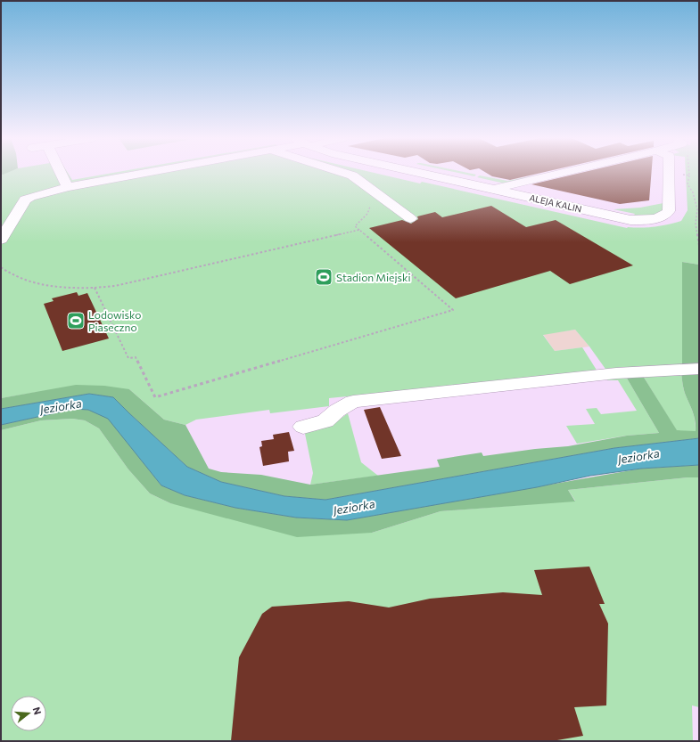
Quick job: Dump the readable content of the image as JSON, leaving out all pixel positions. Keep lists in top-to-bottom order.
{
  "streets": {
    "street": ["ALEJA KALIN"]
  },
  "water": ["Jeziorka"],
  "places": {
    "sports": ["Stadion Miejski", "Lodowisko Piaseczno"]
  },
  "north": "right"
}
